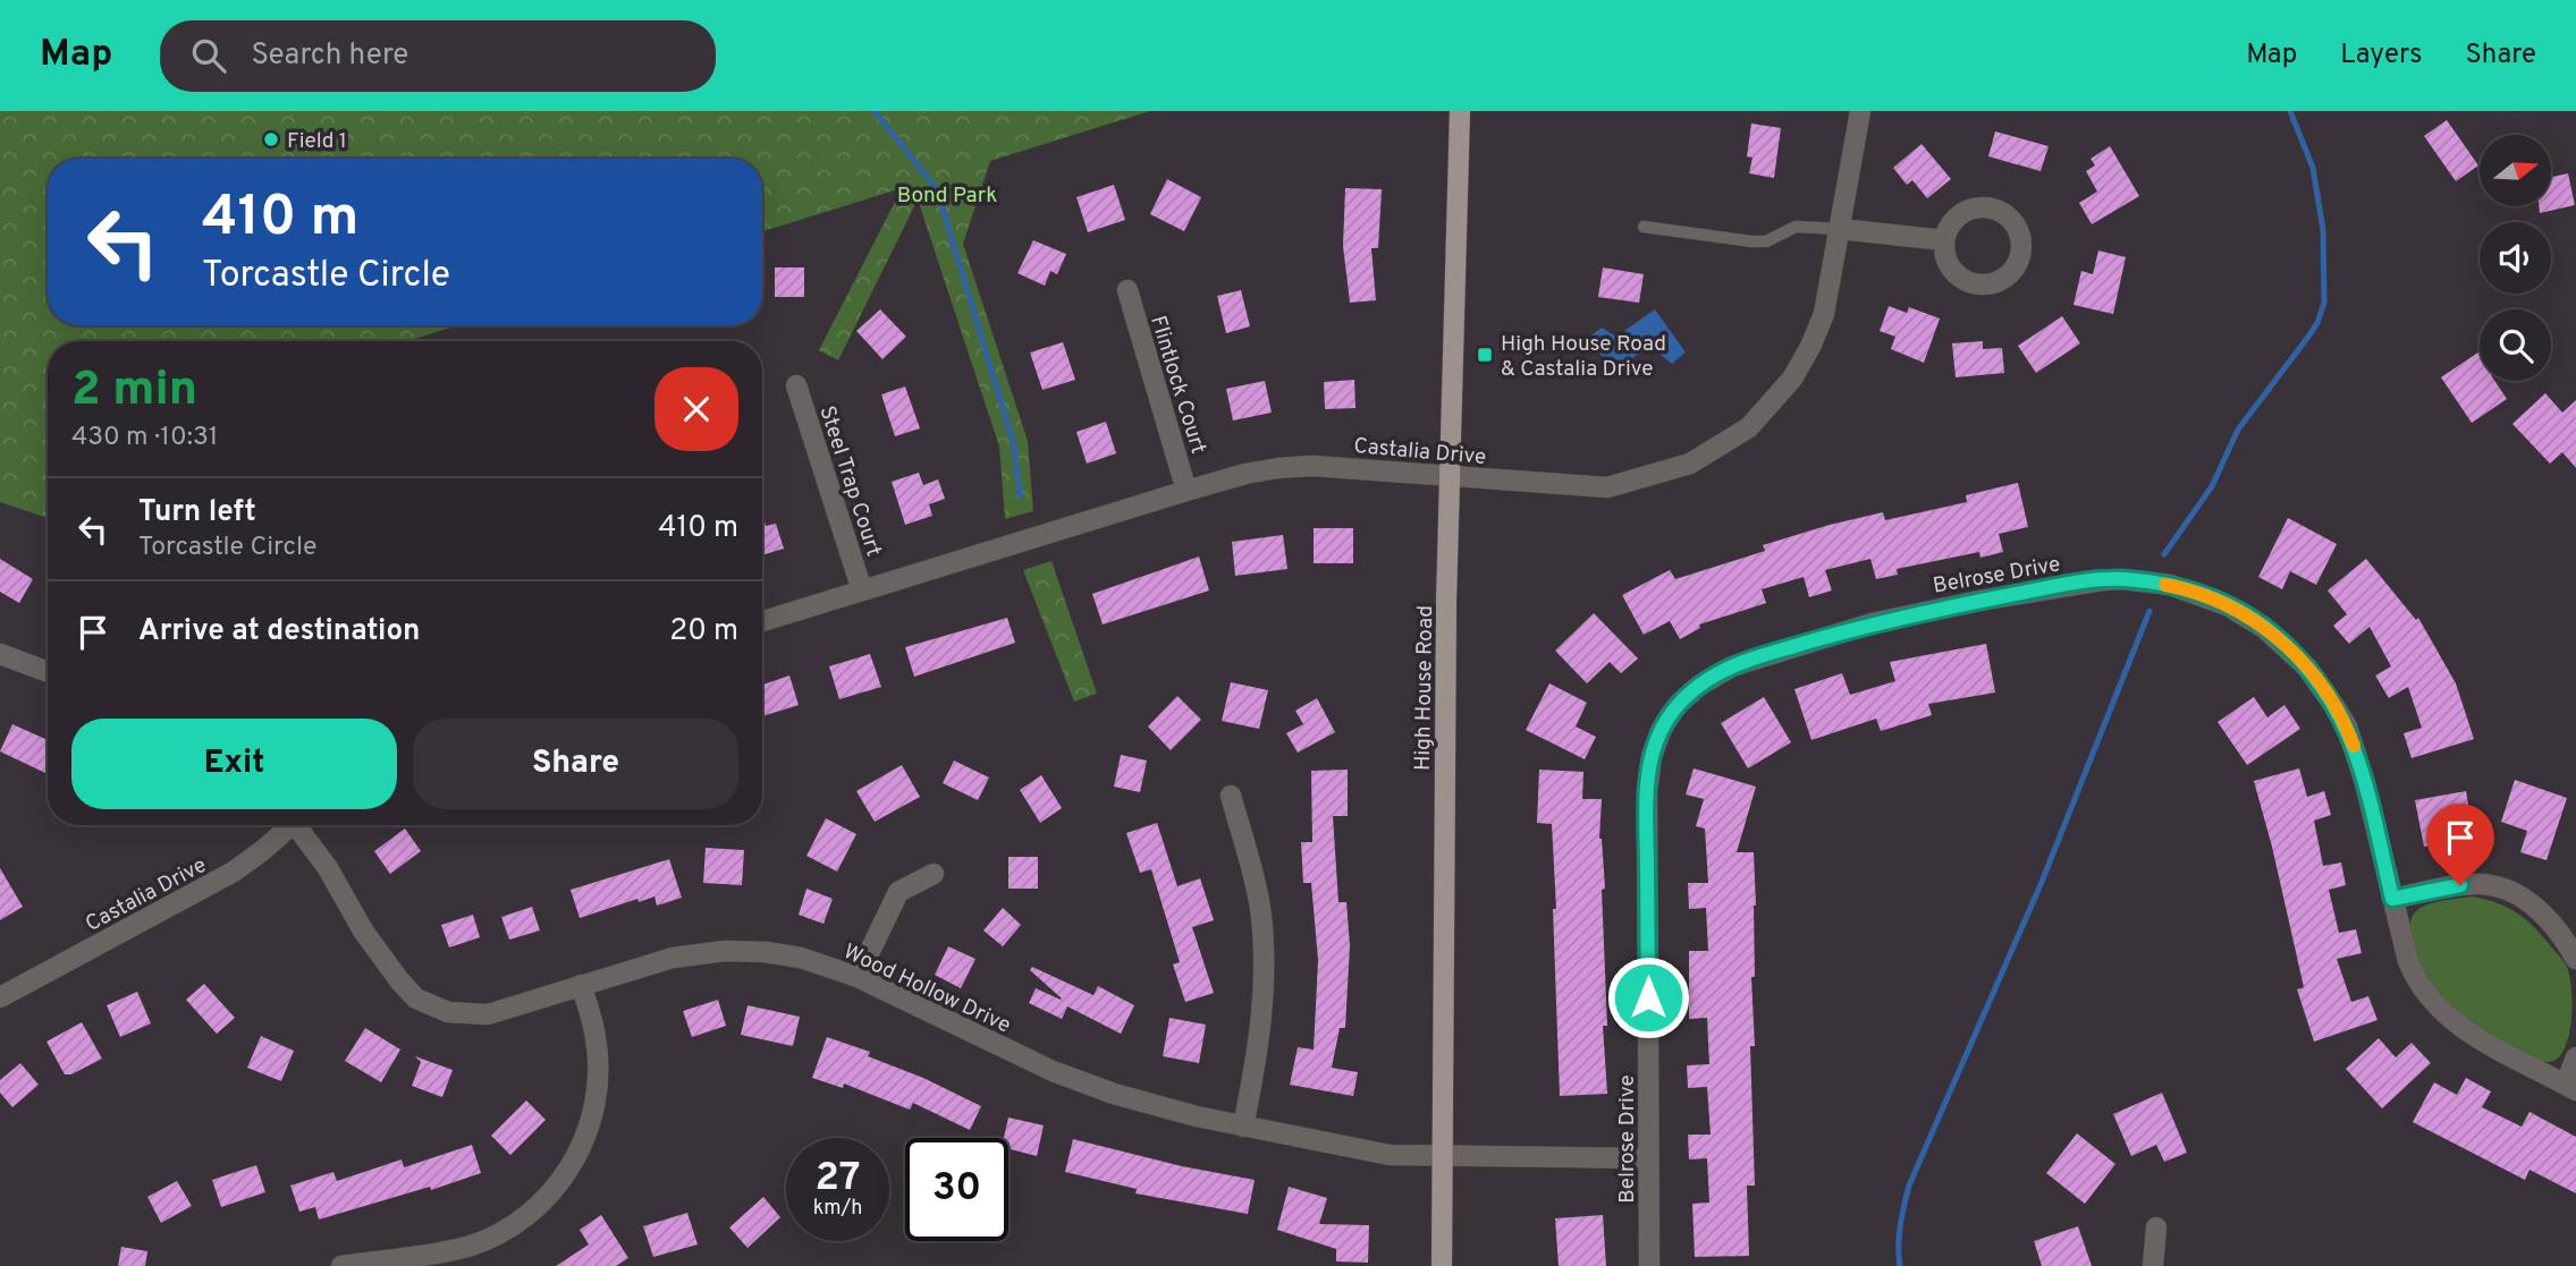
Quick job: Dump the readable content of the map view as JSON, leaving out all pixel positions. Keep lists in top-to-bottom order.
{
  "streets": {
    "main road": ["High House Road"],
    "street": [
      "Flintlock Court",
      "Castalia Drive",
      "Steel Trap Court",
      "Belrose Drive",
      "Wood Hollow Drive"
    ]
  },
  "crossings": [
    ["Flintlock Court", "Castalia Drive"],
    ["Castalia Drive", "Steel Trap Court"],
    ["Castalia Drive", "High House Road"],
    ["Belrose Drive", "Wood Hollow Drive"],
    ["High House Road", "Wood Hollow Drive"]
  ],
  "parks": ["Bond Park"],
  "places": {
    "other": ["Field 1"],
    "transit": ["High House Road & Castalia Drive"]
  },
  "north": "right",
  "page": {
    "header": "Map",
    "search": "Search here",
    "nav": ["Map", "Layers", "Share"],
    "turn": ["410 m", "Torcastle Circle"],
    "heading": ["2 min", "430 m · 10:31"],
    "list": [
      {
        "name": "Turn left",
        "note": "Torcastle Circle",
        "value": "410 m"
      },
      {
        "name": "Arrive at destination",
        "value": "20 m"
      }
    ],
    "buttons": ["Exit", "Share"],
    "speed": "27 km/h",
    "limit": "30"
  }
}
